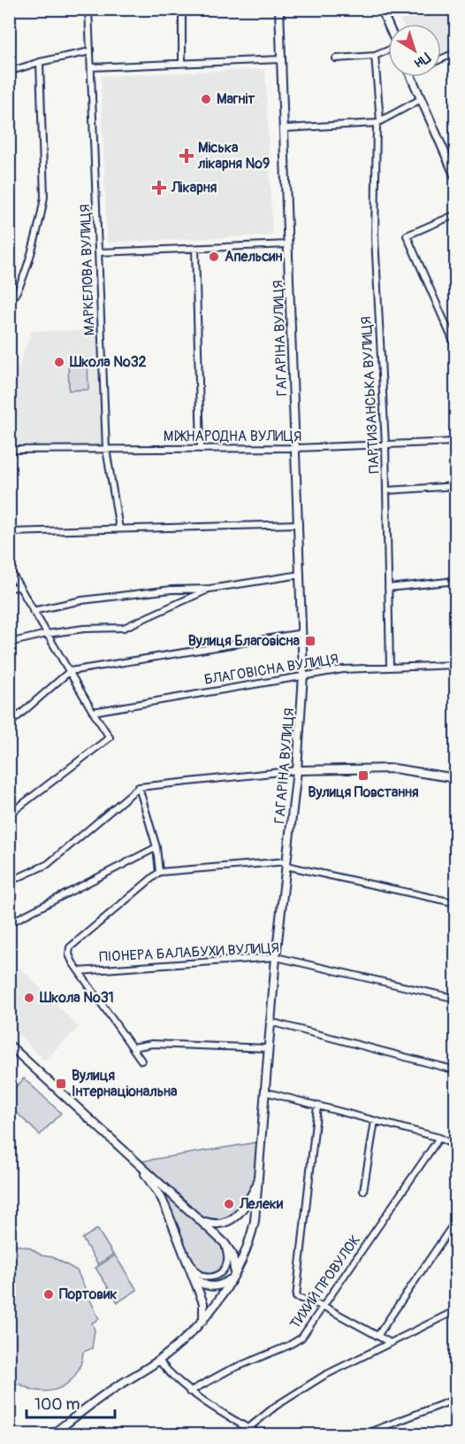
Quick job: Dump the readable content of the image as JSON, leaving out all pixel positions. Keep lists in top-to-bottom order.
{
  "streets": {
    "street": [
      "МАРКЕЛОВА ВУЛИЦЯ",
      "ГАГАРІНА ВУЛИЦЯ",
      "ПАРТИЗАНСЬКА ВУЛИЦЯ",
      "МІЖНАРОДНА ВУЛИЦЯ",
      "БЛАГОВІСНА ВУЛИЦЯ",
      "ПІОНЕРА БАЛАБУХИ ВУЛИЦЯ",
      "ТИХИЙ ПРОВУЛОК"
    ]
  },
  "crossings": [
    ["МАРКЕЛОВА ВУЛИЦЯ", "МІЖНАРОДНА ВУЛИЦЯ"],
    ["ГАГАРІНА ВУЛИЦЯ", "МІЖНАРОДНА ВУЛИЦЯ"],
    ["ГАГАРІНА ВУЛИЦЯ", "БЛАГОВІСНА ВУЛИЦЯ"],
    ["ГАГАРІНА ВУЛИЦЯ", "ПІОНЕРА БАЛАБУХИ ВУЛИЦЯ"],
    ["ПАРТИЗАНСЬКА ВУЛИЦЯ", "МІЖНАРОДНА ВУЛИЦЯ"],
    ["ПАРТИЗАНСЬКА ВУЛИЦЯ", "БЛАГОВІСНА ВУЛИЦЯ"]
  ],
  "places": {
    "other": [
      "Магніт",
      "Апельсин",
      "Школа №32",
      "Школа №31",
      "Лелеки",
      "Портовик"
    ],
    "health": ["Міська лікарня №9", "Лікарня"],
    "transit": ["Вулиця Благовісна", "Вулиця Повстання", "Вулиця Інтернаціональна"]
  },
  "scale_bar": "100 m",
  "north": "bottom right"
}
